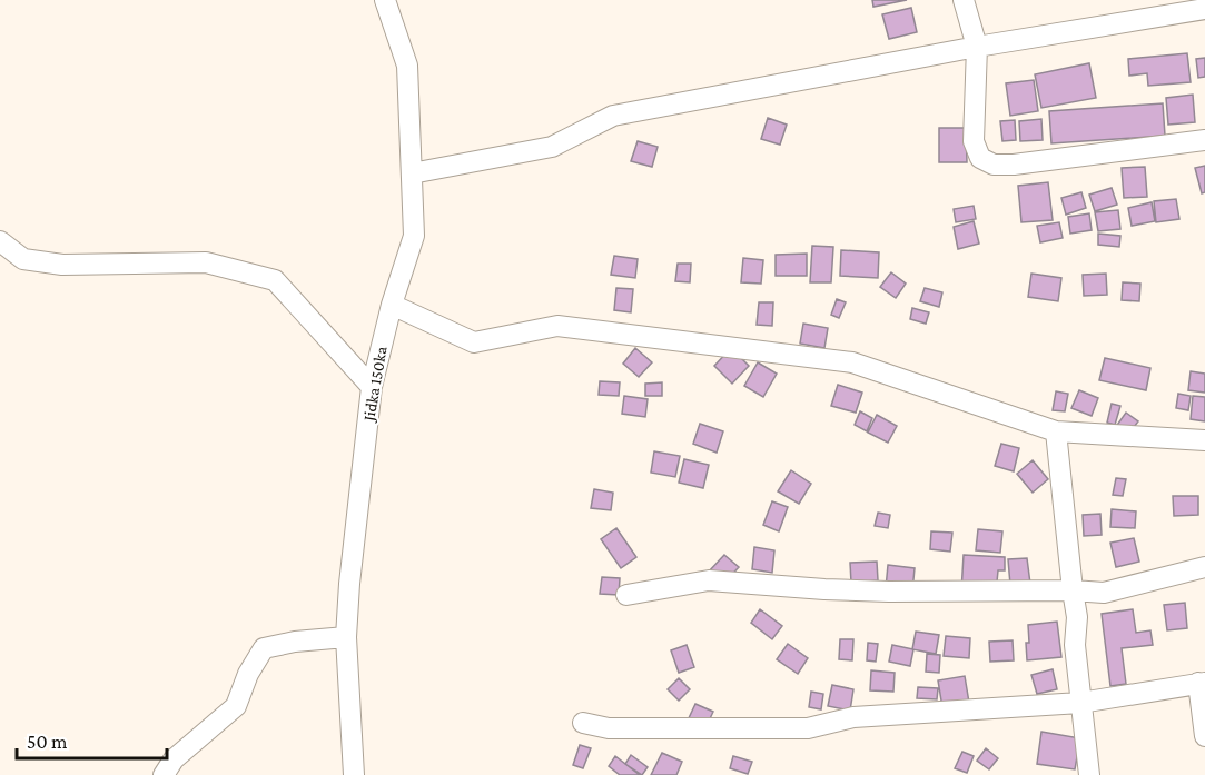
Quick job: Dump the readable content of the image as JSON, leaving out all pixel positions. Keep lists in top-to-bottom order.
{
  "streets": {
    "street": ["Jidka 150ka"]
  },
  "scale_bar": "50 m"
}
